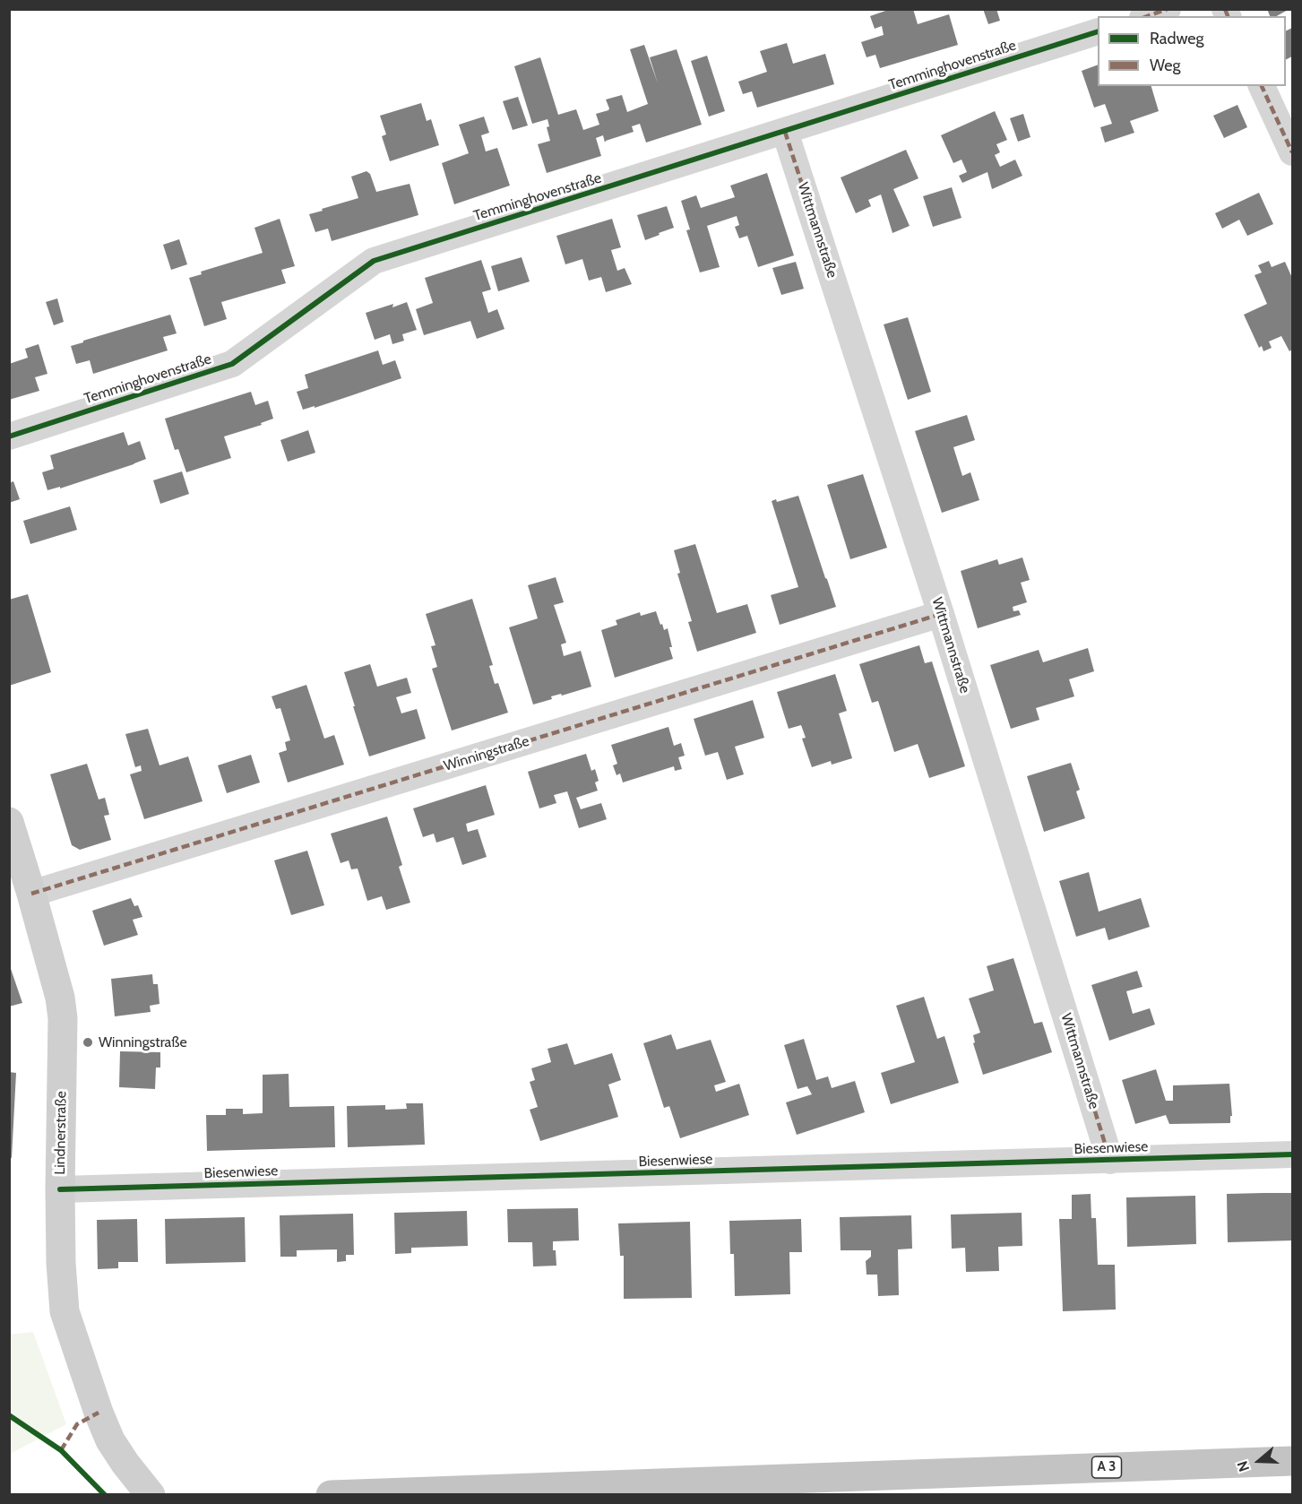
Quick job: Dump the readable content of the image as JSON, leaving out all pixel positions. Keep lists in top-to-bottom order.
{
  "streets": {
    "highway": ["A 3"],
    "street": [
      "Temminghovenstraße",
      "Wittmannstraße",
      "Winningstraße",
      "Lindnerstraße",
      "Biesenwiese"
    ]
  },
  "crossings": [
    ["Temminghovenstraße", "Wittmannstraße"],
    ["Wittmannstraße", "Winningstraße"],
    ["Wittmannstraße", "Biesenwiese"],
    ["Winningstraße", "Lindnerstraße"],
    ["Lindnerstraße", "Biesenwiese"]
  ],
  "places": ["Winningstraße"],
  "legend": ["Radweg", "Weg"],
  "north": "left"
}
